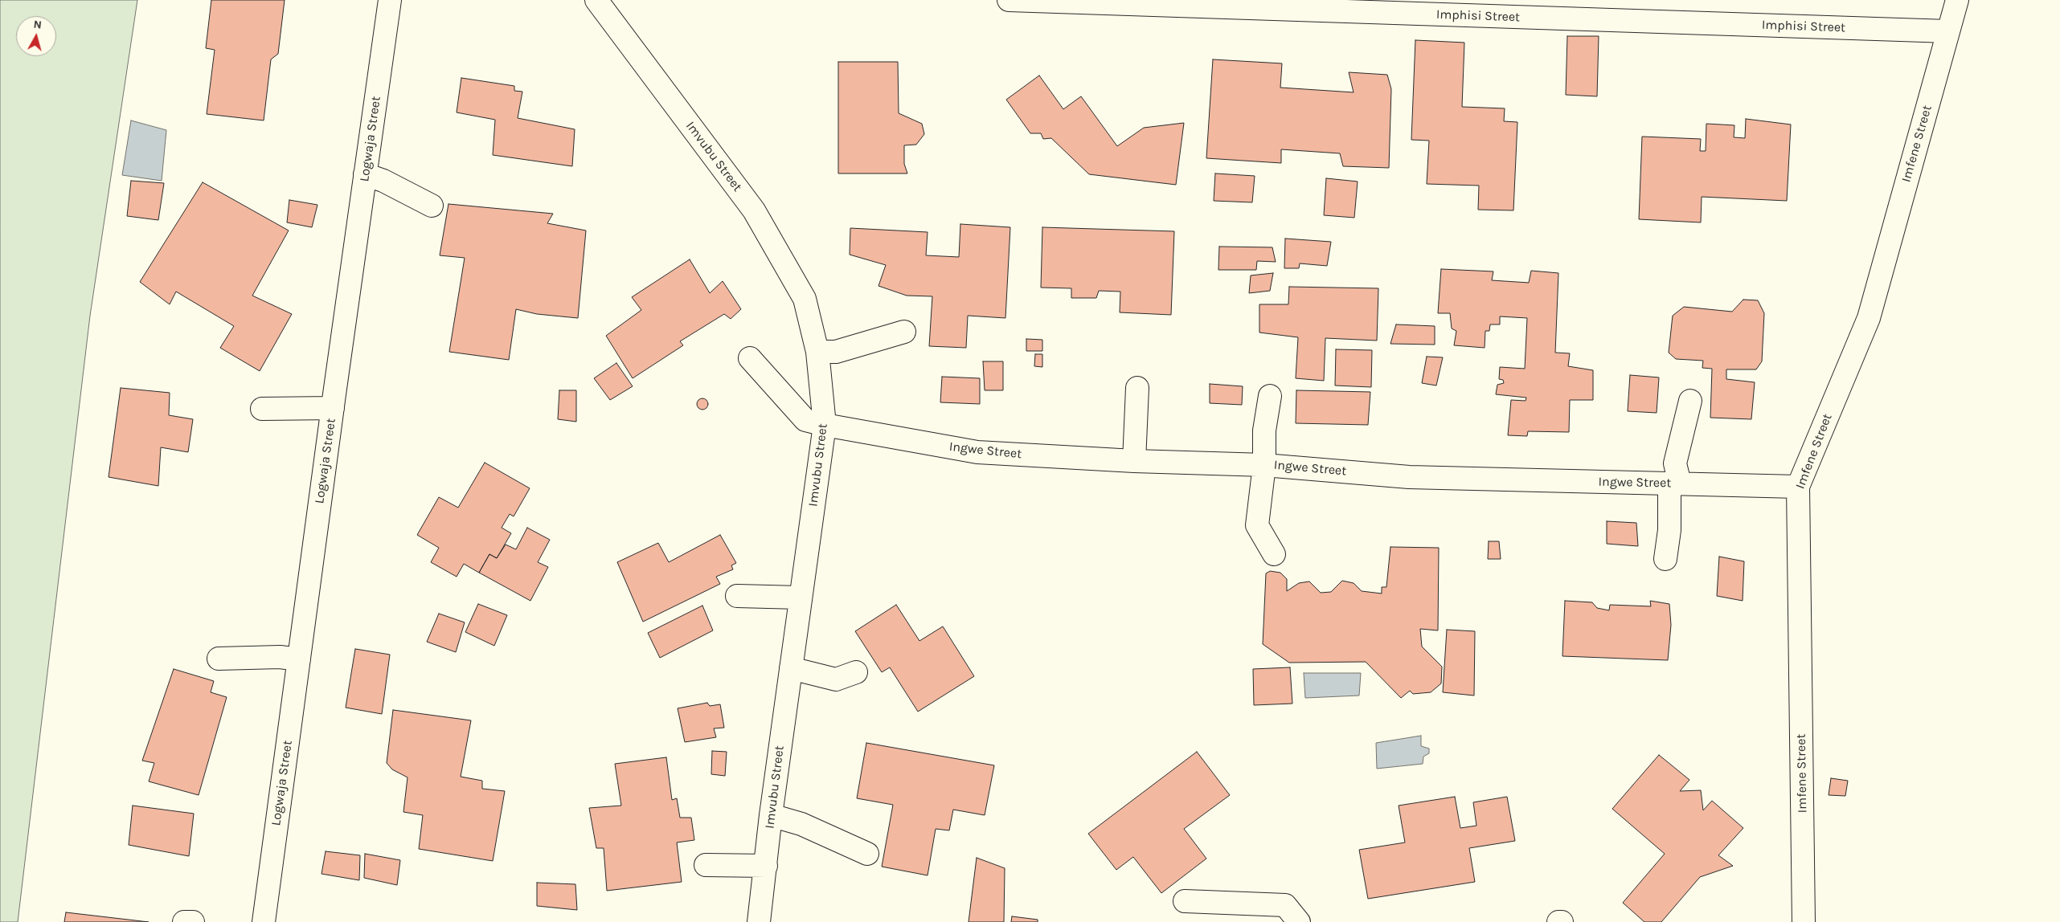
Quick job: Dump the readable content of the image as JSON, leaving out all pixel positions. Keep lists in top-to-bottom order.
{
  "streets": {
    "street": [
      "Imphisi Street",
      "Logwaja Street",
      "Imfene Street",
      "Imvubu Street",
      "Ingwe Street"
    ]
  },
  "crossings": [
    ["Imphisi Street", "Imfene Street"],
    ["Imfene Street", "Ingwe Street"],
    ["Imvubu Street", "Ingwe Street"]
  ],
  "north": "top"
}
